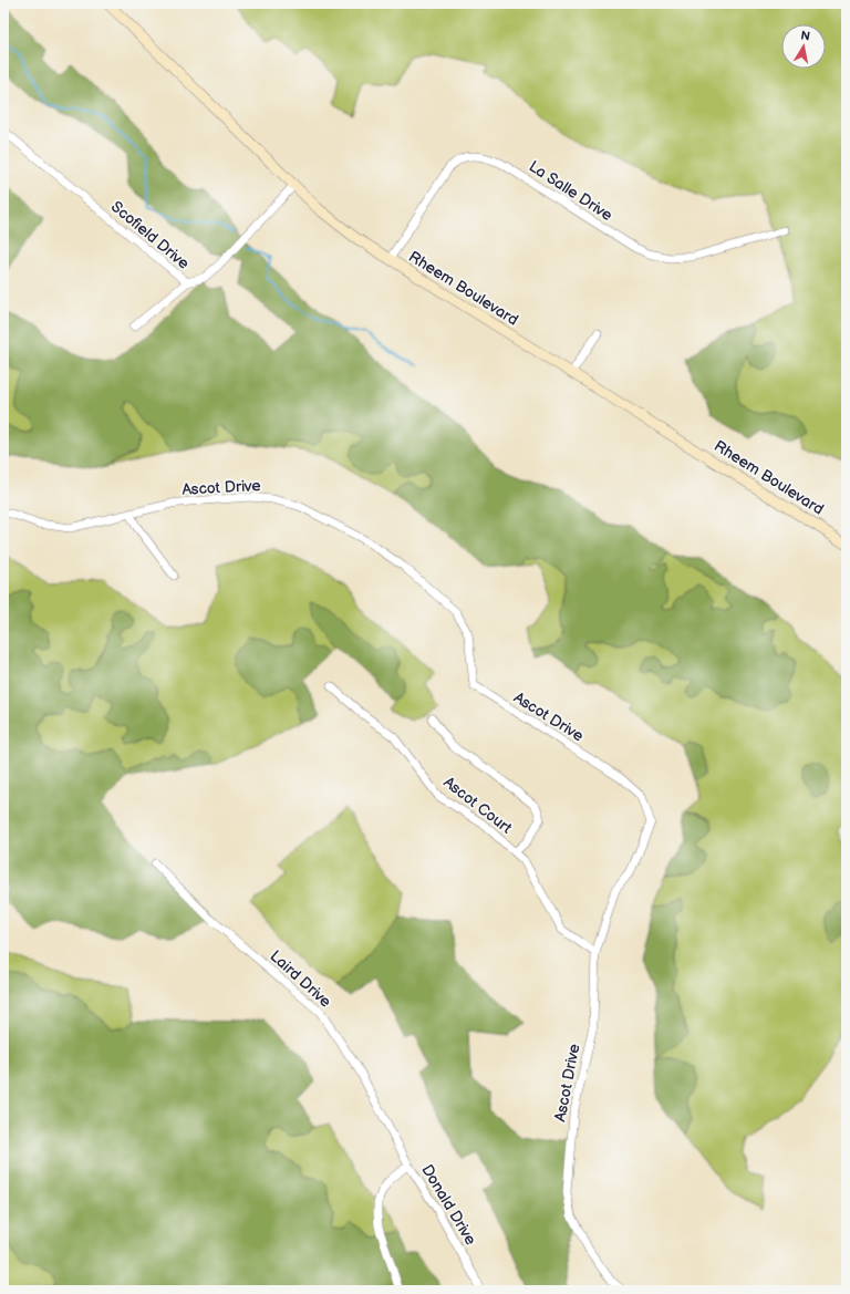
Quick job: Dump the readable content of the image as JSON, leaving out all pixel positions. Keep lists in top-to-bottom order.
{
  "streets": {
    "street": [
      "La Salle Drive",
      "Scofield Drive",
      "Rheem Boulevard",
      "Ascot Drive",
      "Ascot Court",
      "Laird Drive",
      "Donald Drive"
    ]
  },
  "crossings": [
    ["La Salle Drive", "Rheem Boulevard"],
    ["Scofield Drive", "Rheem Boulevard"],
    ["Ascot Drive", "Ascot Court"],
    ["Laird Drive", "Donald Drive"]
  ],
  "north": "top"
}
